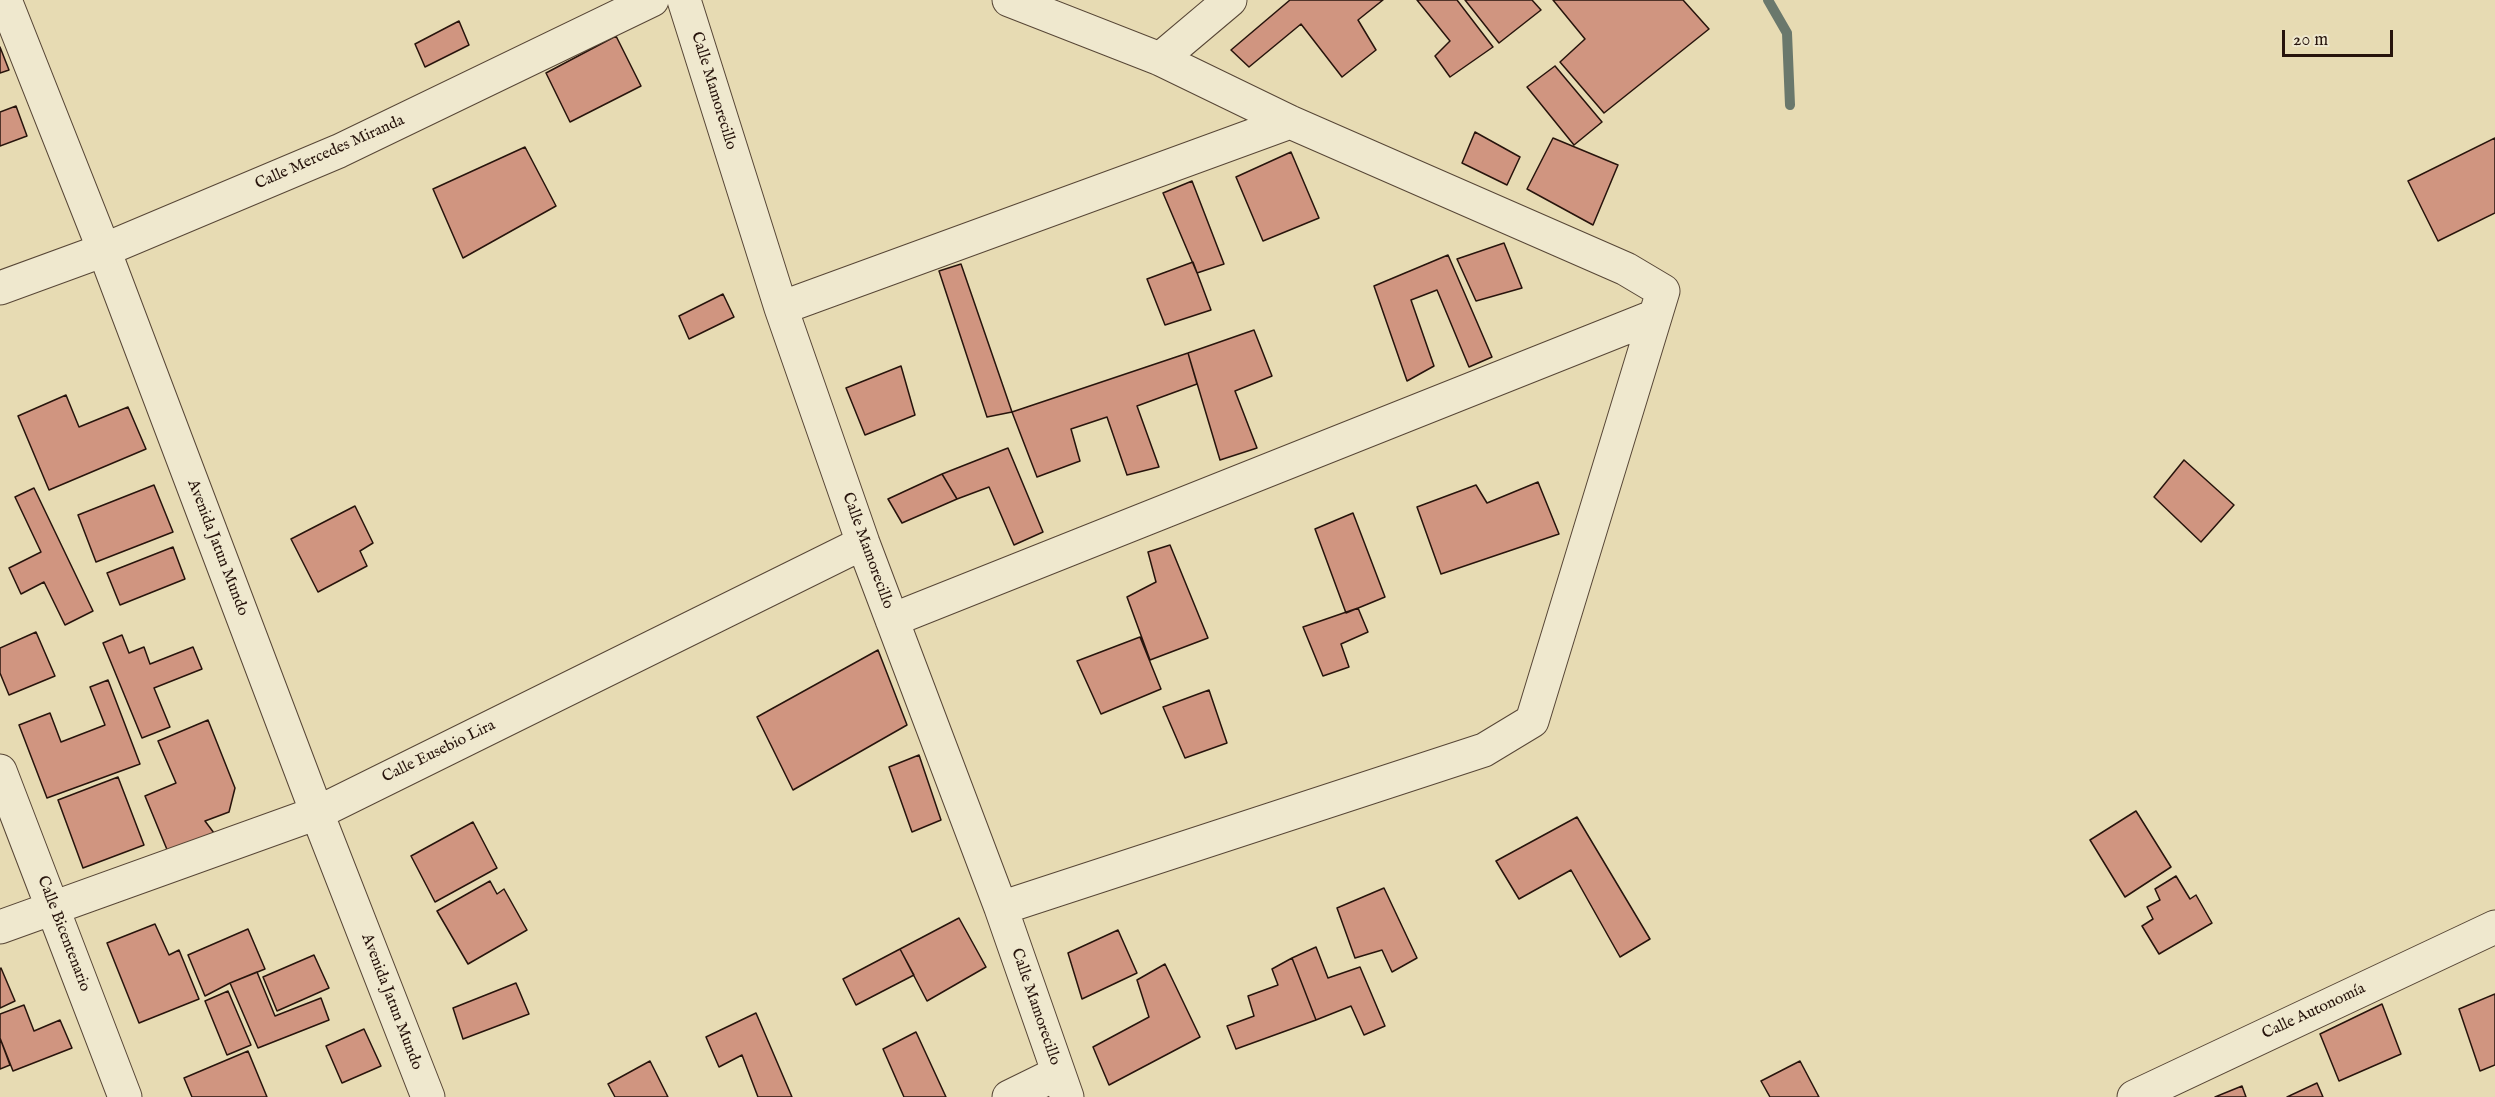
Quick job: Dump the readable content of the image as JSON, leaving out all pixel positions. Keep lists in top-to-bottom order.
{
  "streets": {
    "street": [
      "Calle Mamorecillo",
      "Calle Mercedes Miranda",
      "Avenida Jatun Mundo",
      "Calle Eusebio Lira",
      "Calle Bicentenario",
      "Calle Autonomía"
    ]
  },
  "crossings": [
    ["Calle Mamorecillo", "Calle Eusebio Lira"],
    ["Calle Mercedes Miranda", "Avenida Jatun Mundo"],
    ["Avenida Jatun Mundo", "Calle Eusebio Lira"],
    ["Calle Eusebio Lira", "Calle Bicentenario"]
  ],
  "scale_bar": "20 m"
}
